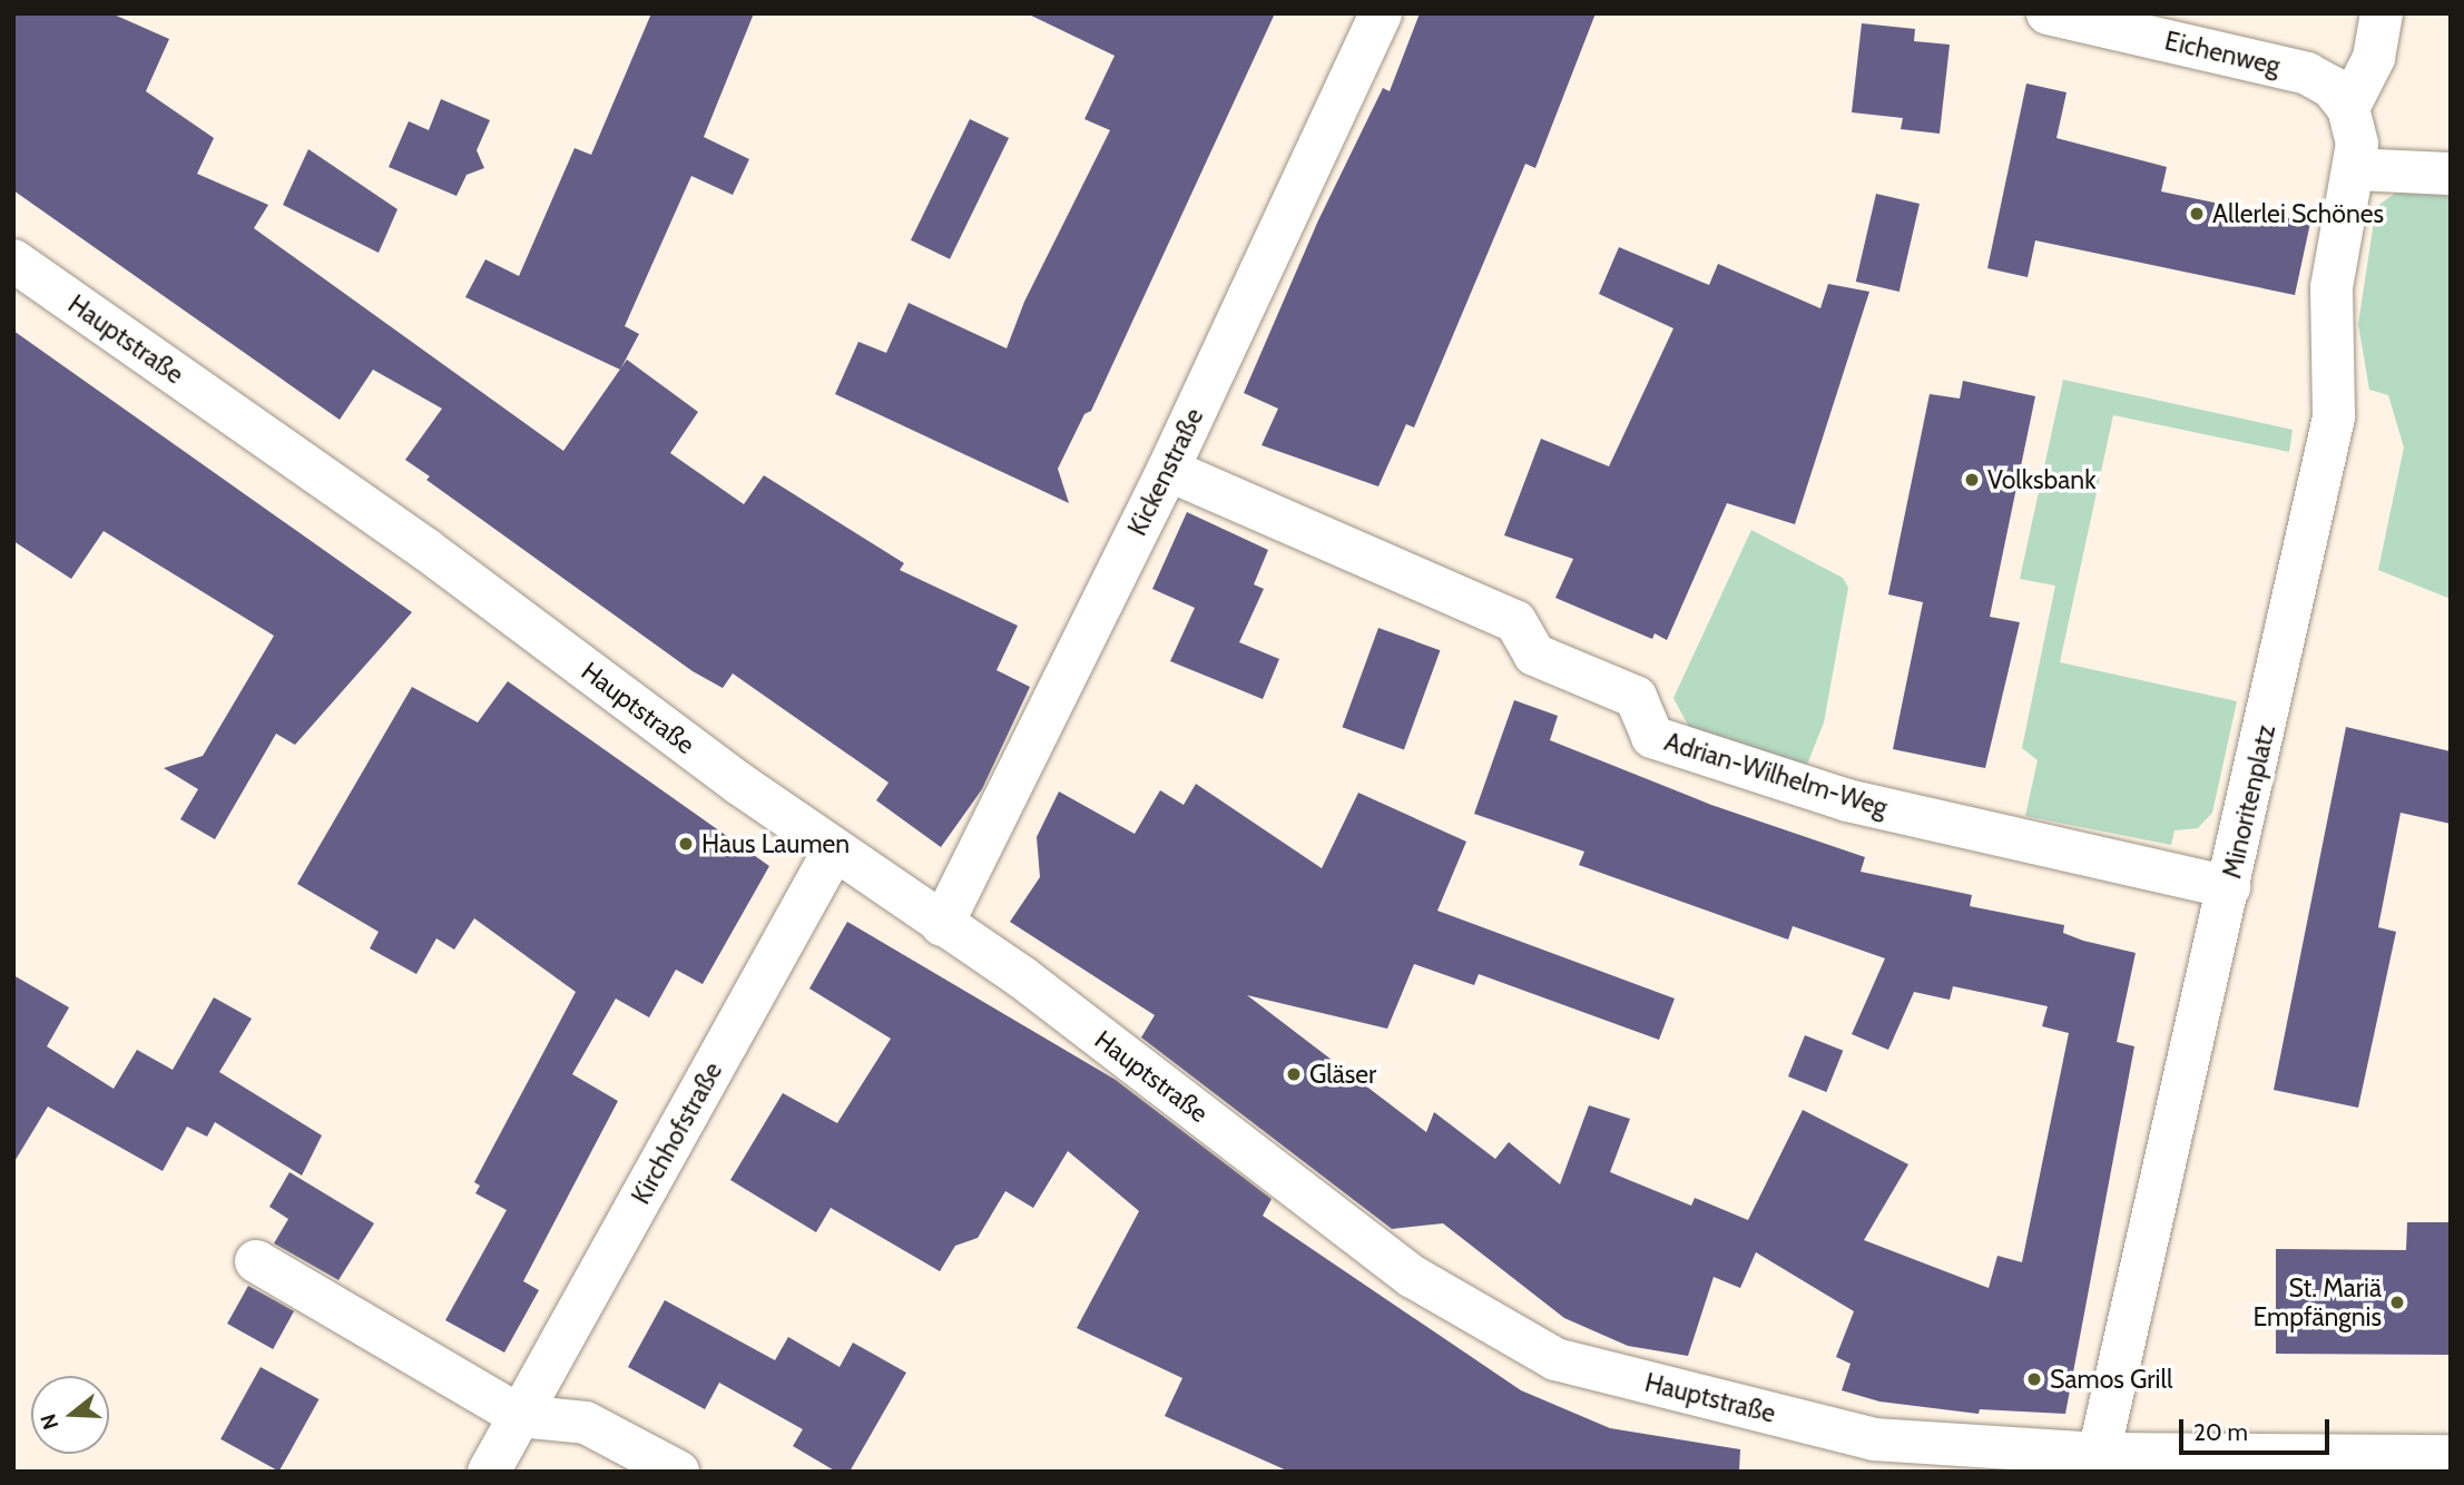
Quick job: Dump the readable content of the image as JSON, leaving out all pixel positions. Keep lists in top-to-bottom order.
{
  "streets": {
    "street": [
      "Eichenweg",
      "Hauptstraße",
      "Kickenstraße",
      "Adrian-Wilhelm-Weg",
      "Minoritenplatz",
      "Kirchhofstraße"
    ]
  },
  "crossings": [
    ["Eichenweg", "Minoritenplatz"],
    ["Hauptstraße", "Kickenstraße"],
    ["Hauptstraße", "Minoritenplatz"],
    ["Hauptstraße", "Kirchhofstraße"],
    ["Kickenstraße", "Adrian-Wilhelm-Weg"],
    ["Adrian-Wilhelm-Weg", "Minoritenplatz"]
  ],
  "places": [
    "Allerlei Schönes",
    "Volksbank",
    "Haus Laumen",
    "Gläser",
    "St. Mariä Empfängnis",
    "Samos Grill"
  ],
  "scale_bar": "20 m",
  "north": "left"
}
